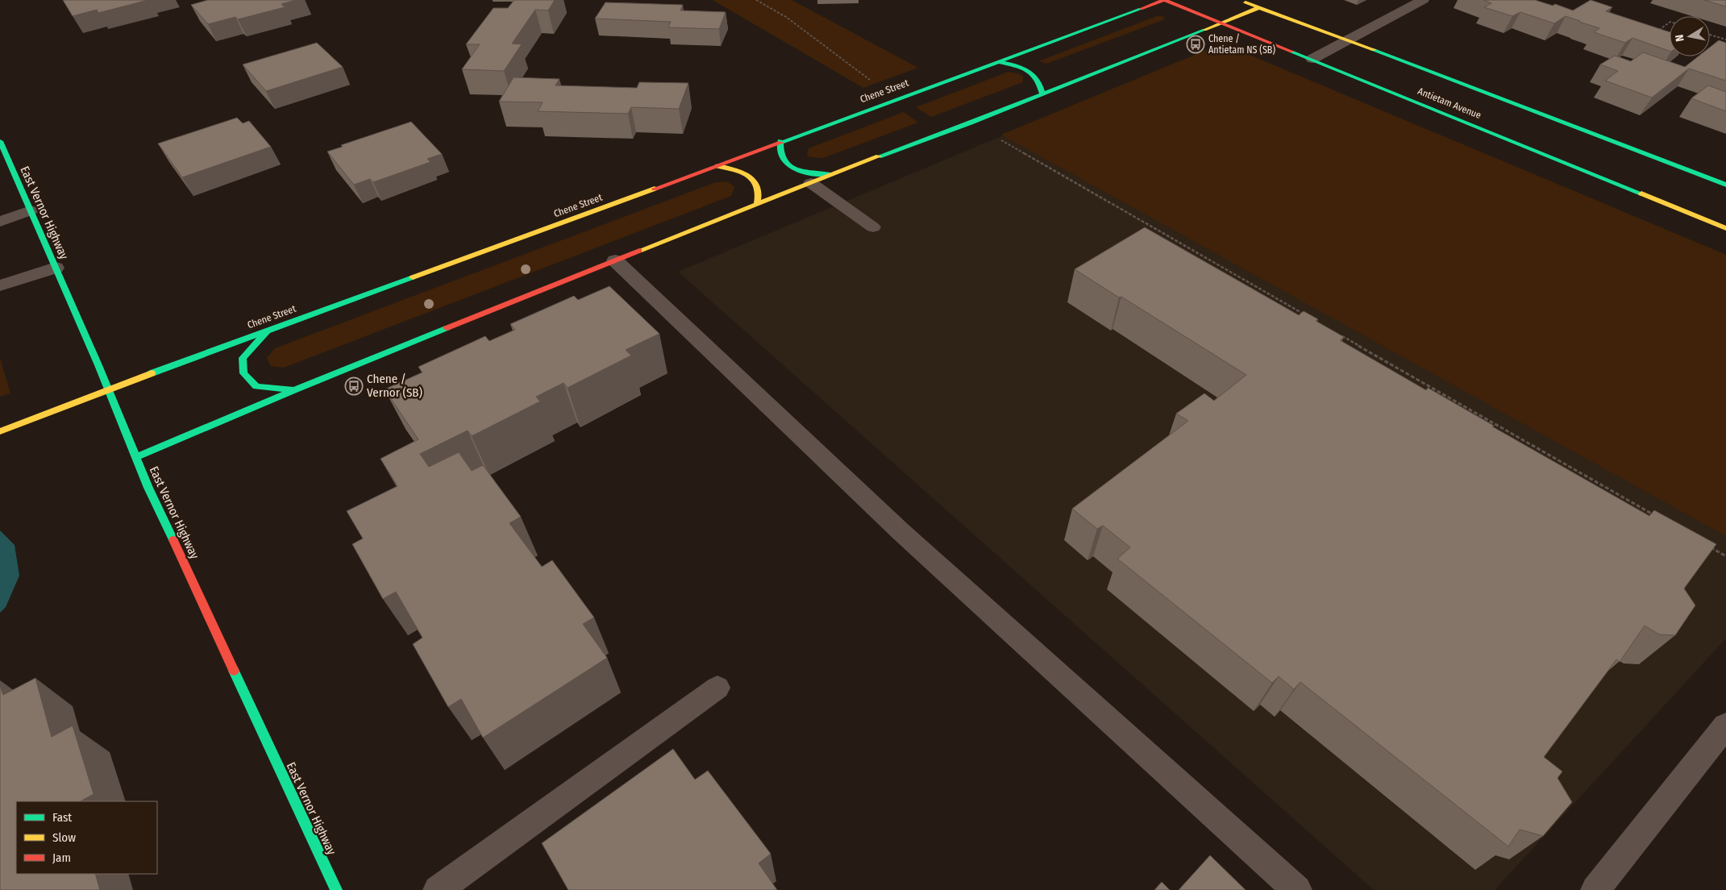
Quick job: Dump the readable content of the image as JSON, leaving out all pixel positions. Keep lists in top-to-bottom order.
{
  "streets": {
    "street": ["Chene Street", "Antietam Avenue", "East Vernor Highway"]
  },
  "crossings": [
    ["Chene Street", "Antietam Avenue"],
    ["Chene Street", "East Vernor Highway"]
  ],
  "places": {
    "bus stop": ["Chene / Antietam NS (SB)", "Chene / Vernor (SB)"]
  },
  "legend": ["Fast", "Slow", "Jam"],
  "north": "left"
}
